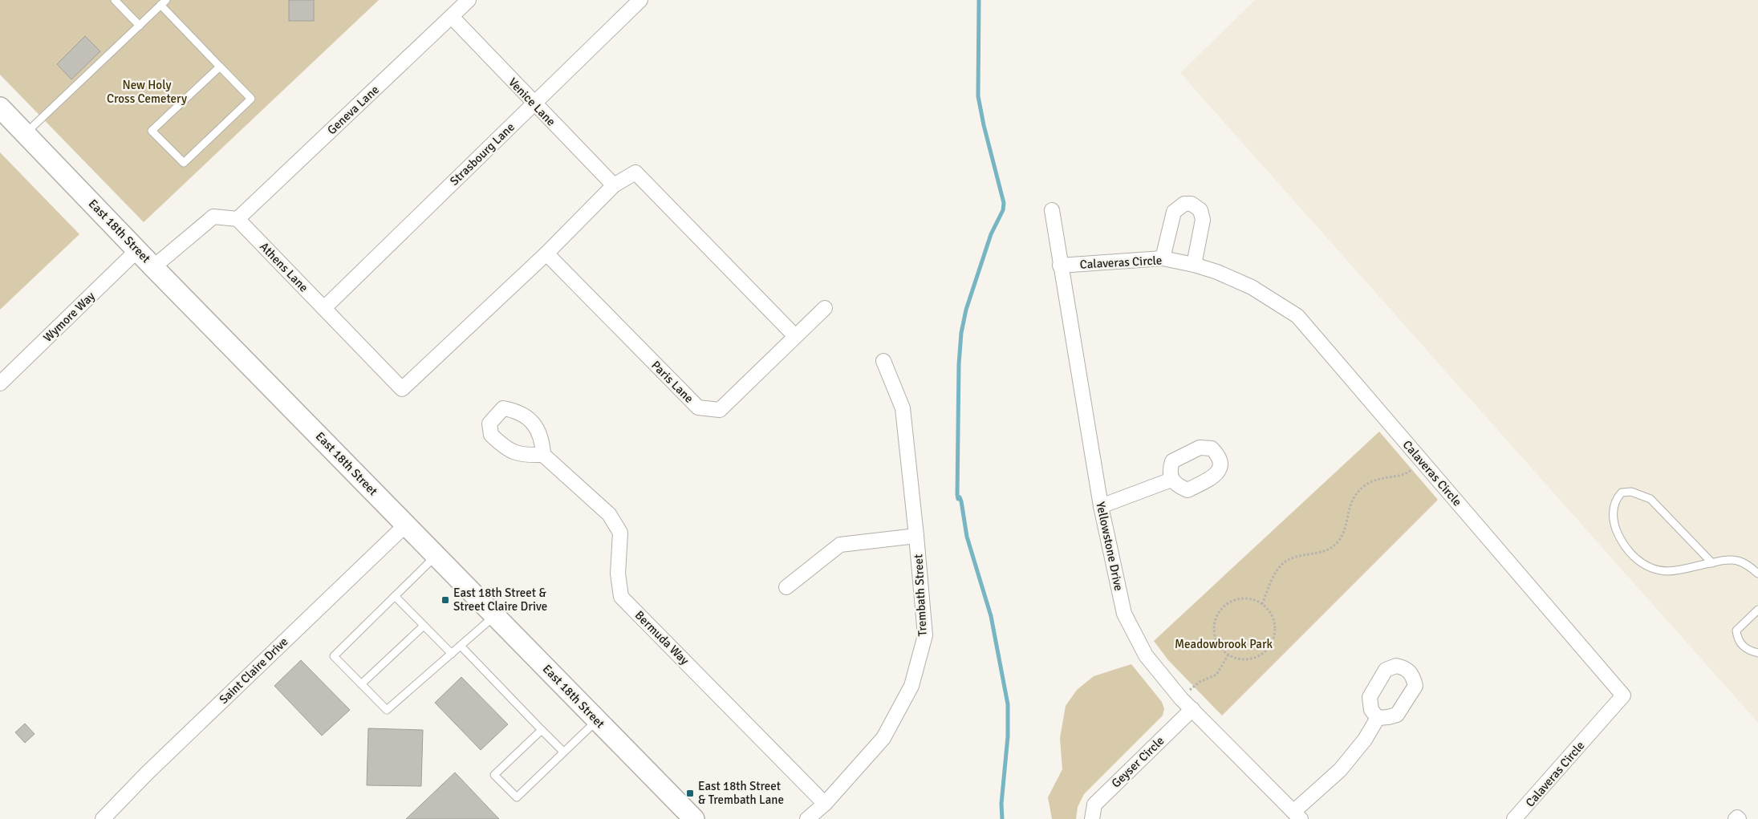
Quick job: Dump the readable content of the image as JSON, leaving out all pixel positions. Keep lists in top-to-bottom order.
{
  "streets": {
    "main road": ["East 18th Street"],
    "street": [
      "Venice Lane",
      "Geneva Lane",
      "Strasbourg Lane",
      "Calaveras Circle",
      "Athens Lane",
      "Wymore Way",
      "Paris Lane",
      "Yellowstone Drive",
      "Trembath Street",
      "Bermuda Way",
      "Saint Claire Drive",
      "Geyser Circle"
    ]
  },
  "crossings": [
    ["Venice Lane", "Geneva Lane"],
    ["Venice Lane", "Strasbourg Lane"],
    ["Geneva Lane", "Athens Lane"],
    ["Strasbourg Lane", "Athens Lane"],
    ["East 18th Street", "Wymore Way"],
    ["East 18th Street", "Saint Claire Drive"],
    ["Calaveras Circle", "Yellowstone Drive"],
    ["Athens Lane", "Paris Lane"],
    ["Yellowstone Drive", "Geyser Circle"],
    ["Trembath Street", "Bermuda Way"]
  ],
  "parks": ["New Holy Cross Cemetery", "Meadowbrook Park"],
  "places": {
    "transit": ["East 18th Street & Street Claire Drive", "East 18th Street & Trembath Lane"]
  }
}
